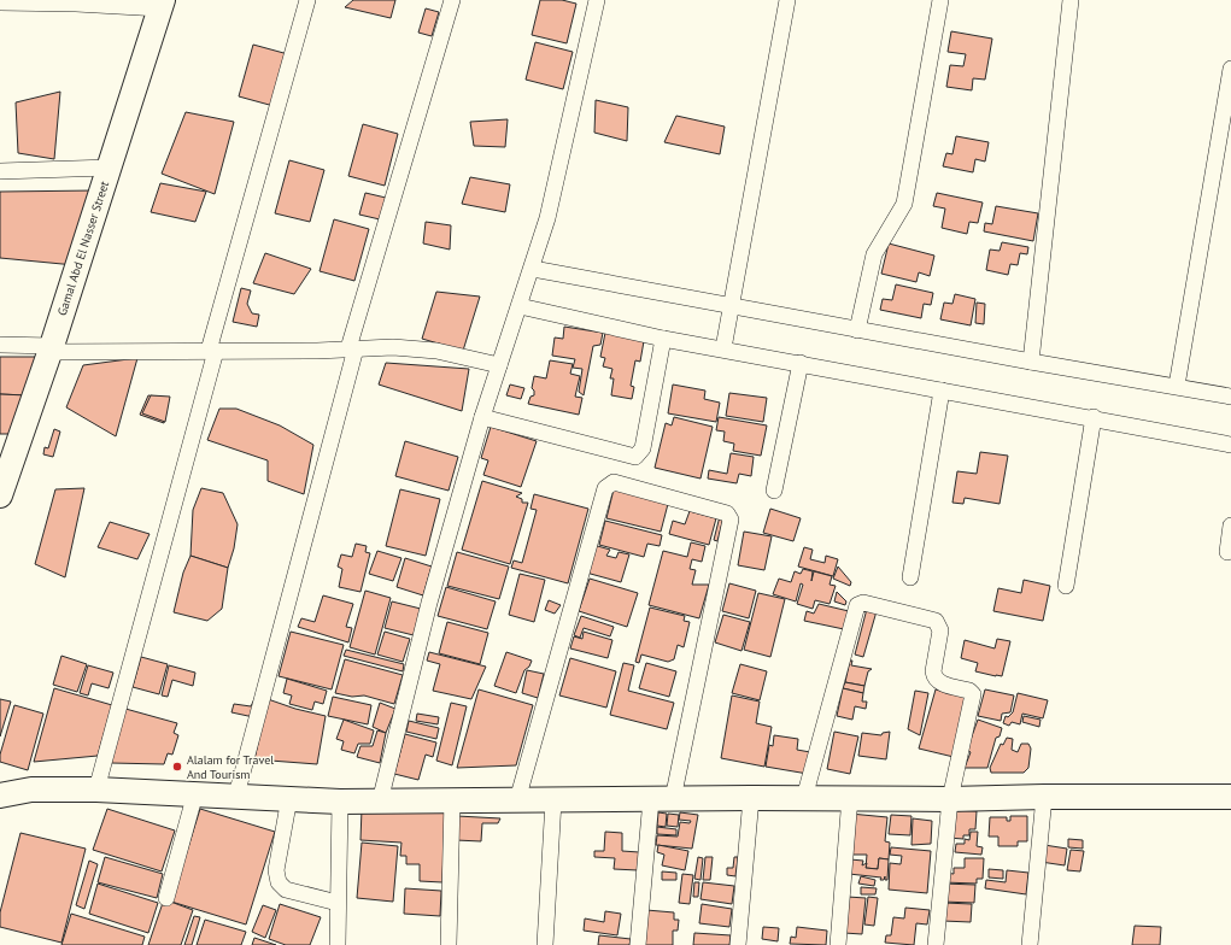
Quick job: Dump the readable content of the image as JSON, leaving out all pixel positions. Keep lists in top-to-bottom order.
{
  "streets": {
    "main road": ["Gamal Abd El Nasser Street"]
  },
  "places": ["Alalam for Travel And Tourism"]
}
